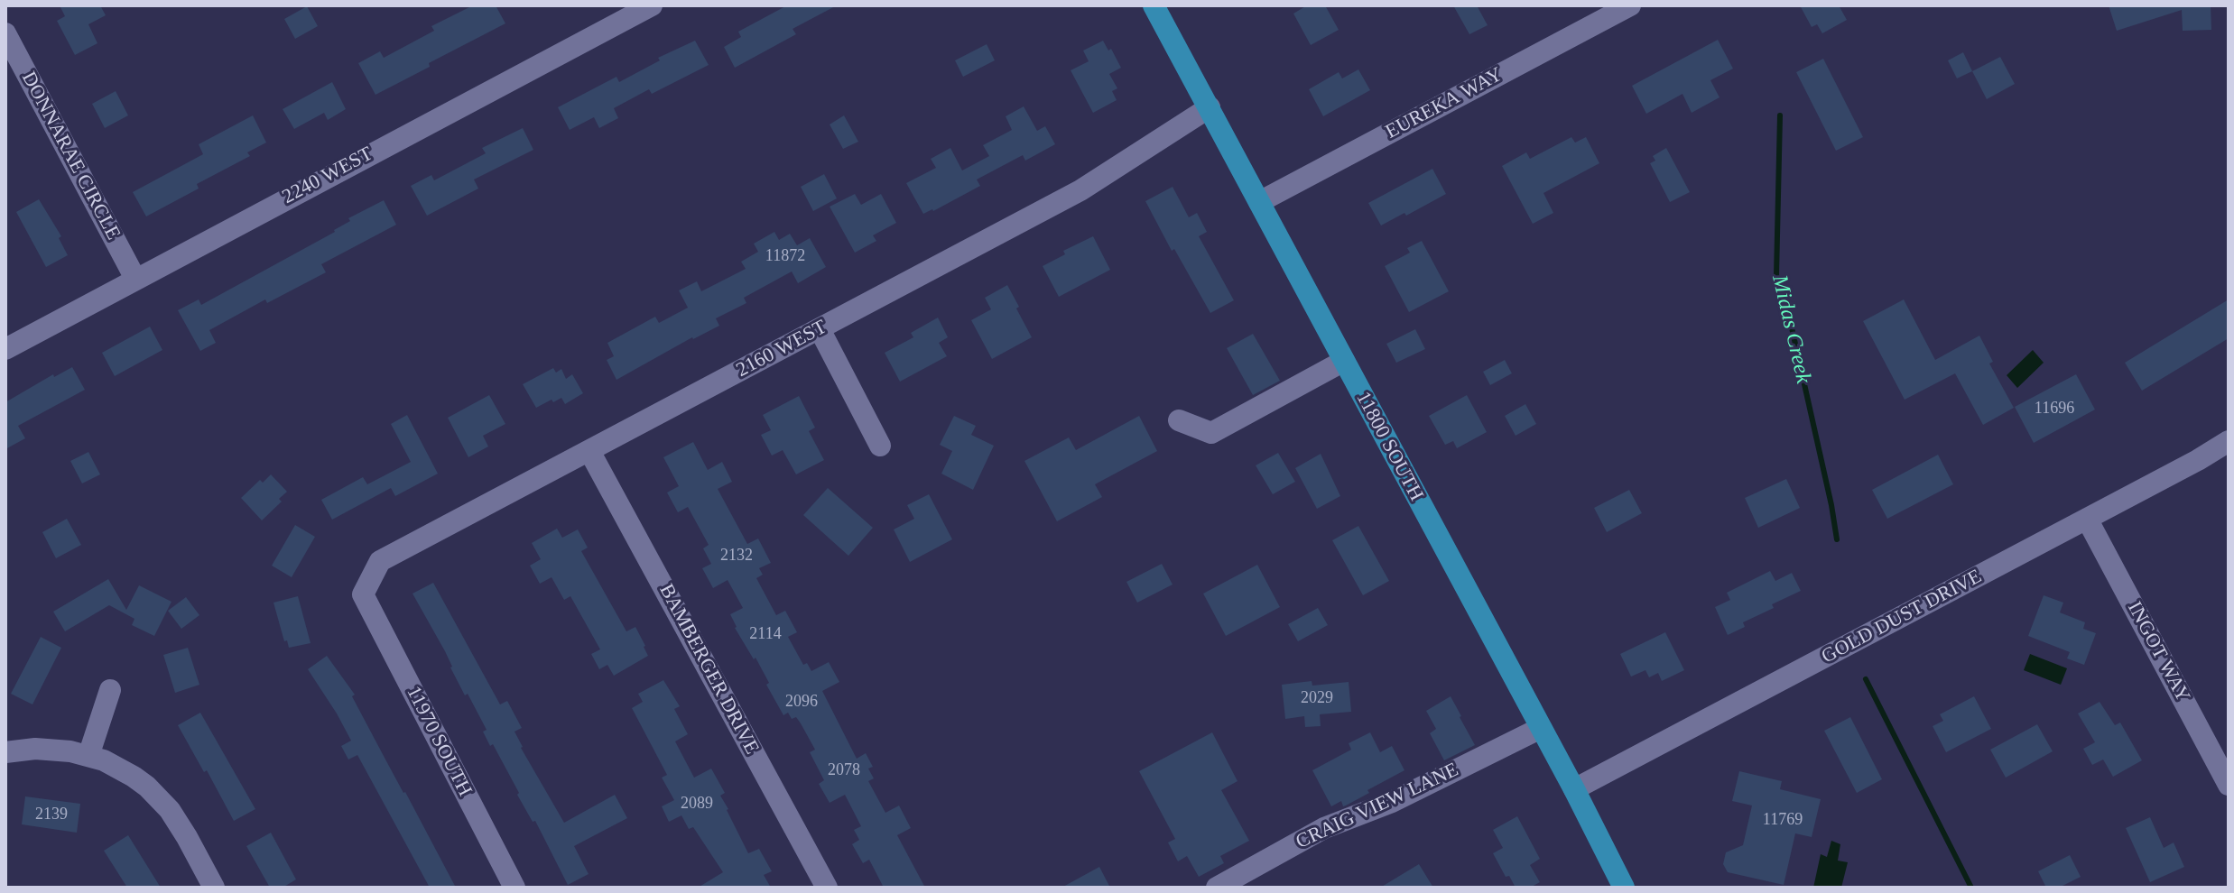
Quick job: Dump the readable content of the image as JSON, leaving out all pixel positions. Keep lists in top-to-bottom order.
{
  "streets": {
    "main road": ["11800 SOUTH"],
    "street": [
      "EUREKA WAY",
      "DONNARAE CIRCLE",
      "2240 WEST",
      "2160 WEST",
      "GOLD DUST DRIVE",
      "INGOT WAY",
      "BAMBERGER DRIVE",
      "11970 SOUTH",
      "CRAIG VIEW LANE"
    ]
  },
  "crossings": [
    ["EUREKA WAY", "11800 SOUTH"],
    ["DONNARAE CIRCLE", "2240 WEST"],
    ["2160 WEST", "11800 SOUTH"],
    ["2160 WEST", "BAMBERGER DRIVE"],
    ["2160 WEST", "11970 SOUTH"],
    ["11800 SOUTH", "GOLD DUST DRIVE"],
    ["11800 SOUTH", "CRAIG VIEW LANE"],
    ["GOLD DUST DRIVE", "INGOT WAY"]
  ],
  "water": ["Midas Creek"],
  "house_numbers": [
    "11872",
    "11696",
    "2132",
    "2114",
    "2029",
    "2096",
    "2078",
    "2089",
    "2139",
    "11769"
  ]
}
